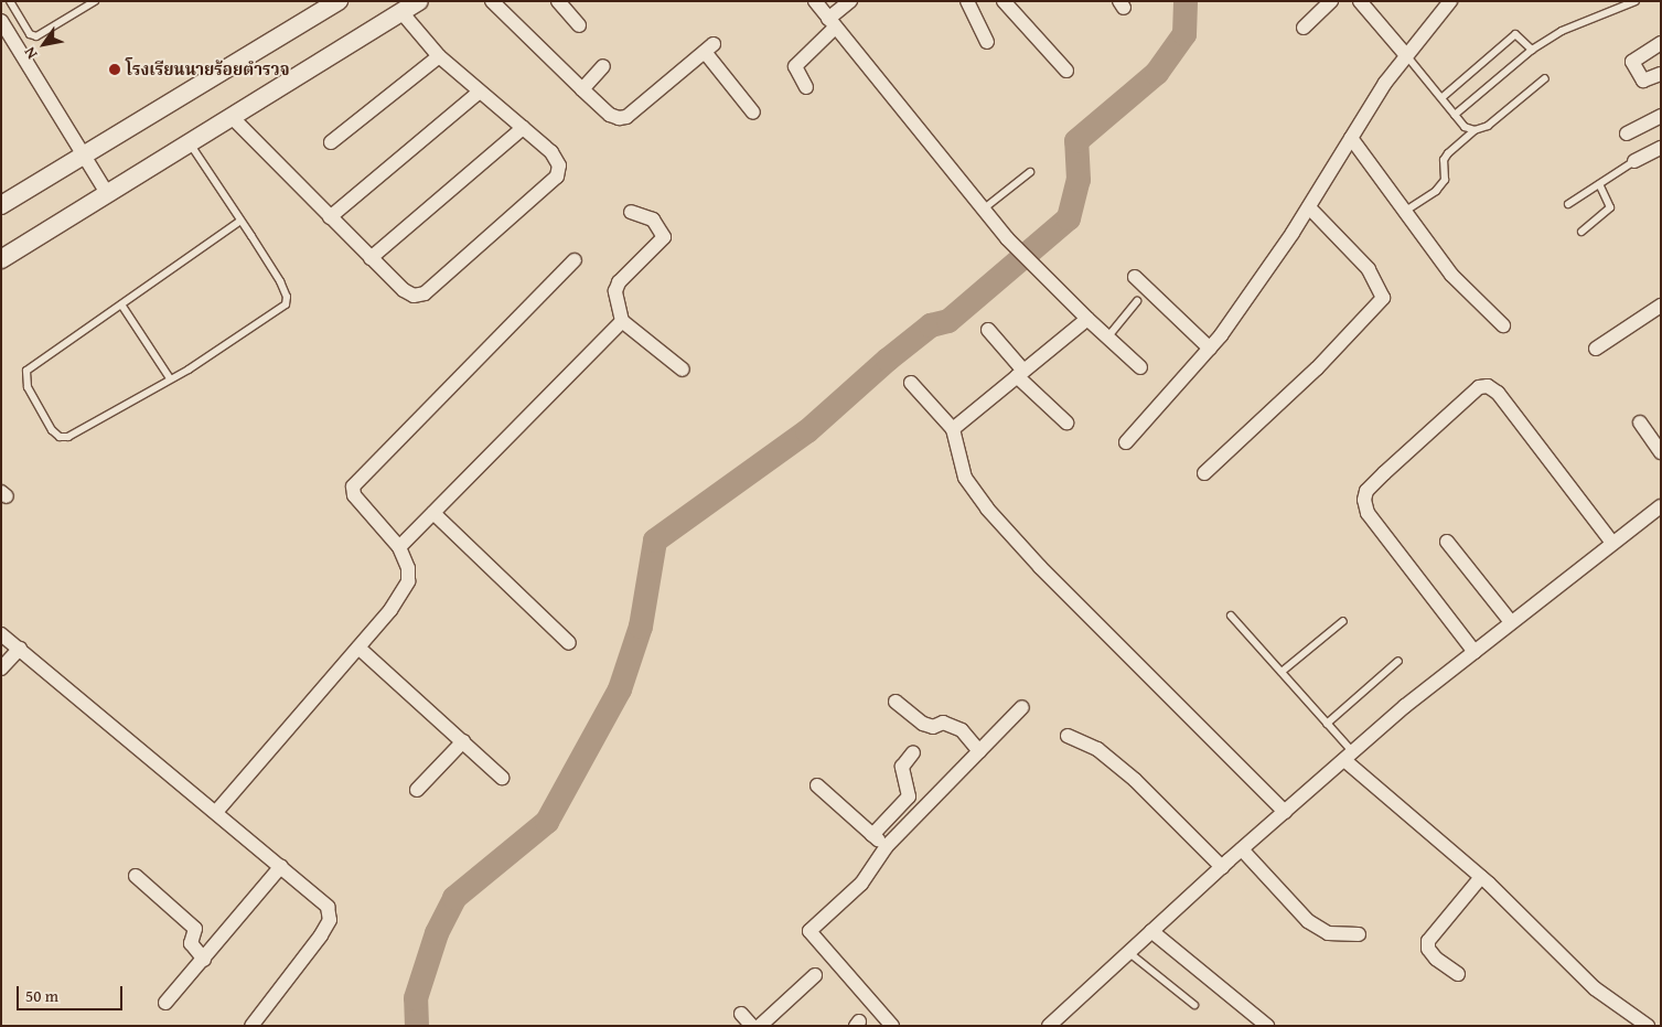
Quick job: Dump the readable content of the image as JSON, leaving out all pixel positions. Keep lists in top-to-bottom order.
{
  "places": ["โรงเรียนนายร้อยตำรวจ"],
  "scale_bar": "50 m",
  "north": "bottom left"
}
